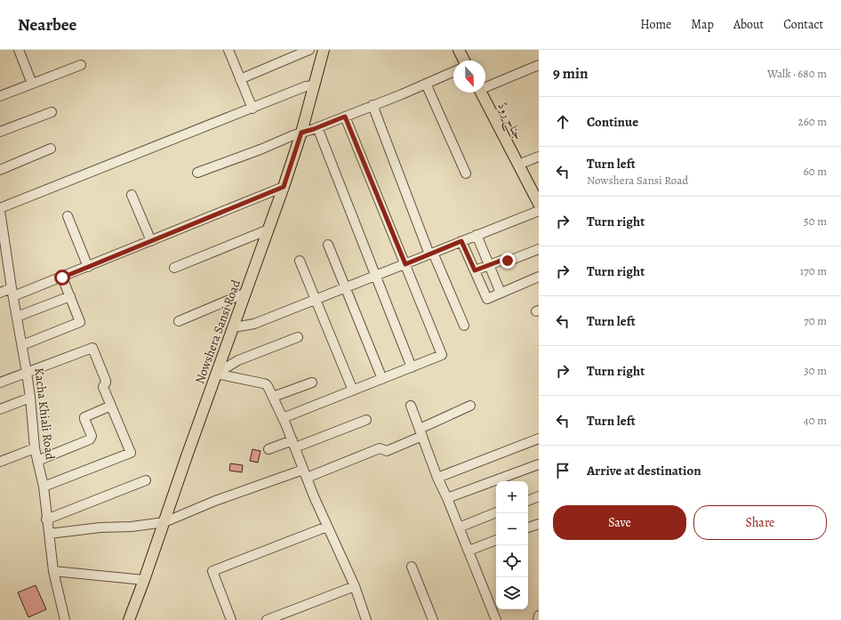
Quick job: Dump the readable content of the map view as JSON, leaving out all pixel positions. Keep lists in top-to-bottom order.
{
  "streets": {
    "main road": ["جناح روڈ", "Nowshera Sansi Road"],
    "street": ["Kacha Khiali Road"]
  },
  "north": "bottom",
  "page": {
    "header": "Nearbee",
    "nav": [
      "Home",
      "Map",
      "About",
      "Contact"
    ],
    "heading": ["9 min", "Walk · 680 m"],
    "list": [
      ["Continue", "260 m"],
      ["Turn left", "Nowshera Sansi Road", "60 m"],
      ["Turn right", "50 m"],
      ["Turn right", "170 m"],
      ["Turn left", "70 m"],
      ["Turn right", "30 m"],
      ["Turn left", "40 m"],
      "Arrive at destination"
    ],
    "map_buttons": ["+", "−"],
    "buttons": ["Save", "Share"]
  }
}
